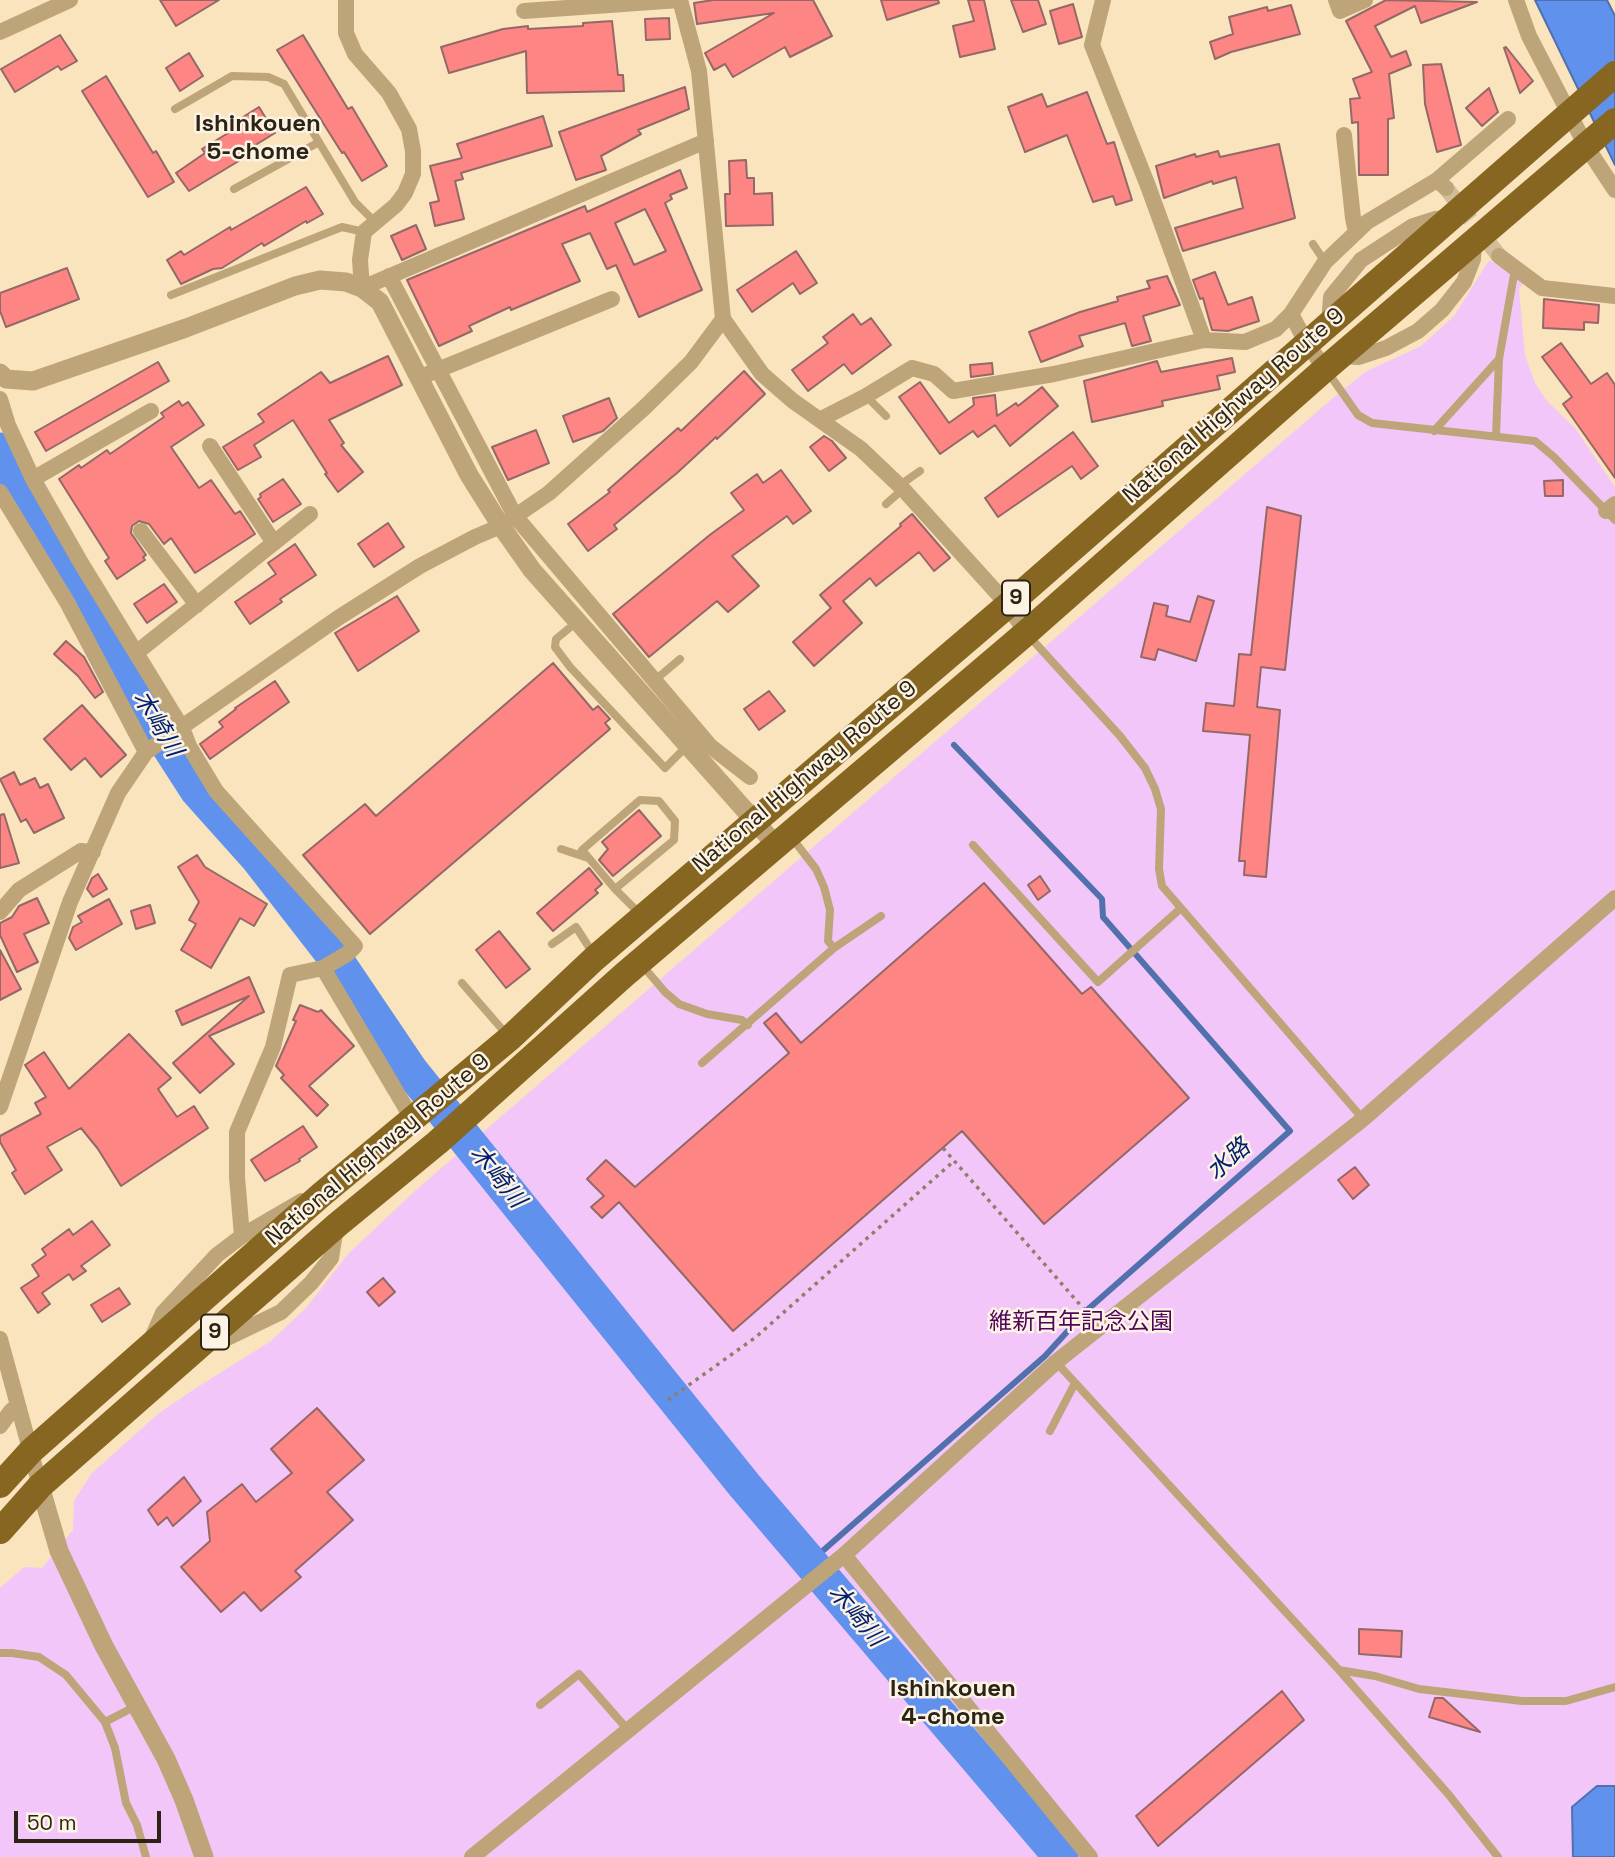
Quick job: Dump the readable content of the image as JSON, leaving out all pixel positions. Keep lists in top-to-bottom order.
{
  "streets": {
    "highway": ["National Highway Route 9", "9"]
  },
  "districts": ["Ishinkouen 5-chome", "Ishinkouen 4-chome"],
  "water": ["木崎川", "水路"],
  "parks": ["維新百年記念公園"],
  "scale_bar": "50 m"
}
